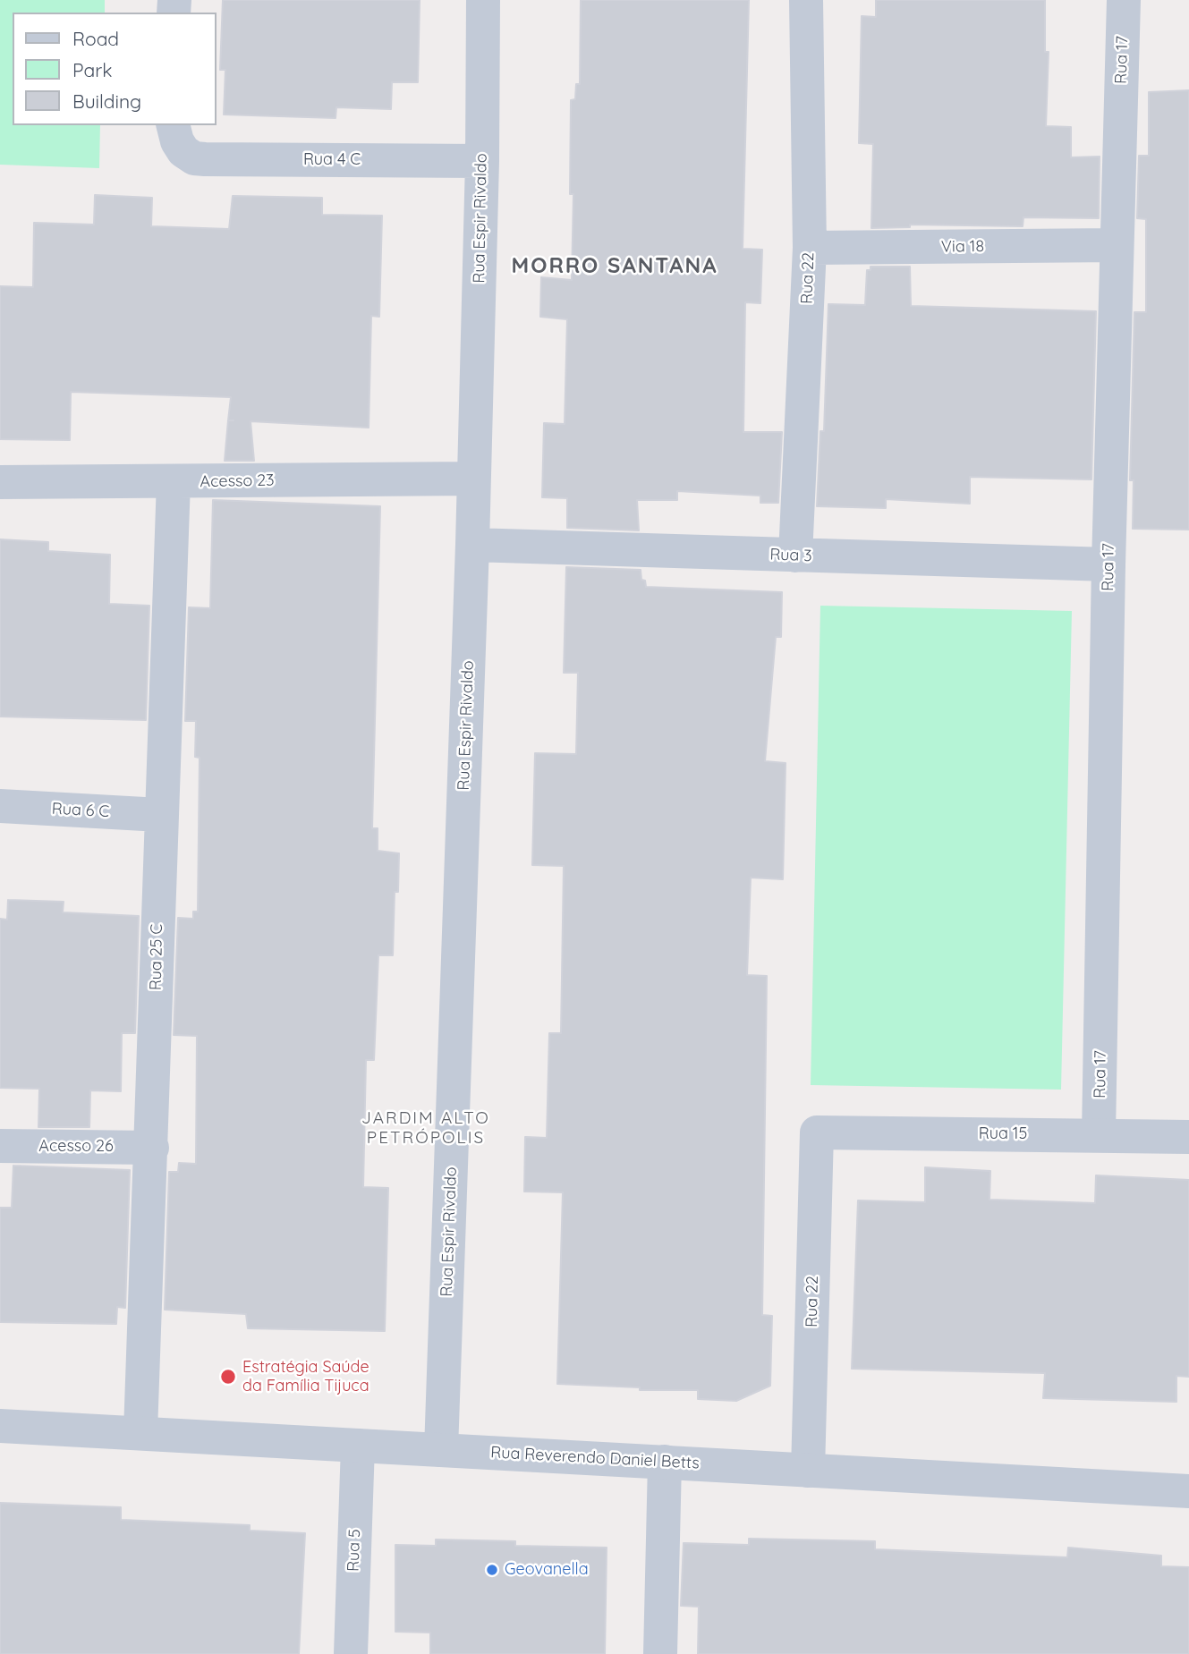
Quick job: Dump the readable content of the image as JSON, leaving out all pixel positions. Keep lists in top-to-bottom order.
{
  "streets": {
    "street": [
      "Rua 17",
      "Rua 4 C",
      "Rua Espir Rivaldo",
      "Via 18",
      "Rua 22",
      "Acesso 23",
      "Rua 3",
      "Rua 6 C",
      "Rua 25 C",
      "Rua 15",
      "Acesso 26",
      "Rua Reverendo Daniel Betts",
      "Rua 5"
    ]
  },
  "crossings": [
    ["Rua 17", "Via 18"],
    ["Rua 17", "Rua 3"],
    ["Rua 17", "Rua 15"],
    ["Rua 4 C", "Rua Espir Rivaldo"],
    ["Rua Espir Rivaldo", "Acesso 23"],
    ["Rua Espir Rivaldo", "Rua 3"],
    ["Rua Espir Rivaldo", "Rua Reverendo Daniel Betts"],
    ["Via 18", "Rua 22"],
    ["Rua 22", "Rua 3"],
    ["Rua 22", "Rua 15"],
    ["Rua 22", "Rua Reverendo Daniel Betts"],
    ["Acesso 23", "Rua 25 C"],
    ["Rua 6 C", "Rua 25 C"],
    ["Rua 25 C", "Acesso 26"],
    ["Rua 25 C", "Rua Reverendo Daniel Betts"],
    ["Rua Reverendo Daniel Betts", "Rua 5"]
  ],
  "districts": ["MORRO SANTANA", "JARDIM ALTO PETRÓPOLIS"],
  "places": ["Estratégia Saúde da Família Tijuca", "Geovanella"],
  "legend": ["Road", "Park", "Building"]
}
